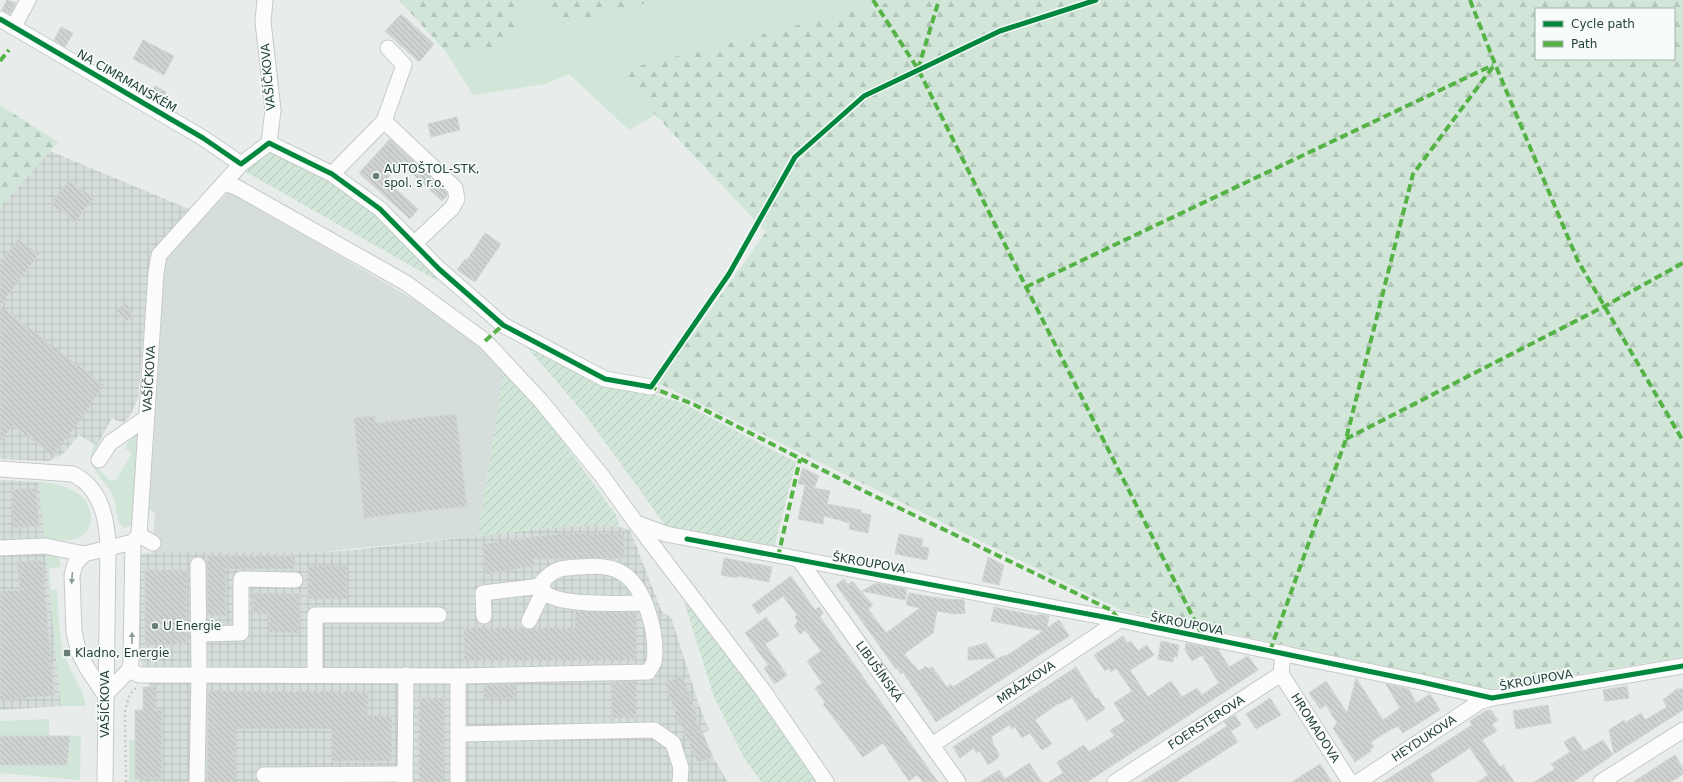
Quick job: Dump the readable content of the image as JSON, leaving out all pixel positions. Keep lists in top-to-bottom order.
{
  "streets": {
    "street": [
      "VAŠÍČKOVA",
      "NA CIMRMANSKÉM",
      "ŠKROUPOVA",
      "LIBUŠÍNSKÁ",
      "MRÁZKOVA",
      "FOERSTEROVA",
      "HROMADOVA",
      "HEYDUKOVA"
    ]
  },
  "crossings": [
    ["VAŠÍČKOVA", "NA CIMRMANSKÉM"],
    ["ŠKROUPOVA", "LIBUŠÍNSKÁ"],
    ["ŠKROUPOVA", "MRÁZKOVA"],
    ["ŠKROUPOVA", "HEYDUKOVA"],
    ["LIBUŠÍNSKÁ", "MRÁZKOVA"],
    ["FOERSTEROVA", "HROMADOVA"]
  ],
  "places": {
    "other": ["AUTOŠTOL-STK, spol. s r.o.", "U Energie"],
    "transit": ["Kladno, Energie"]
  },
  "legend": ["Cycle path", "Path"]
}
